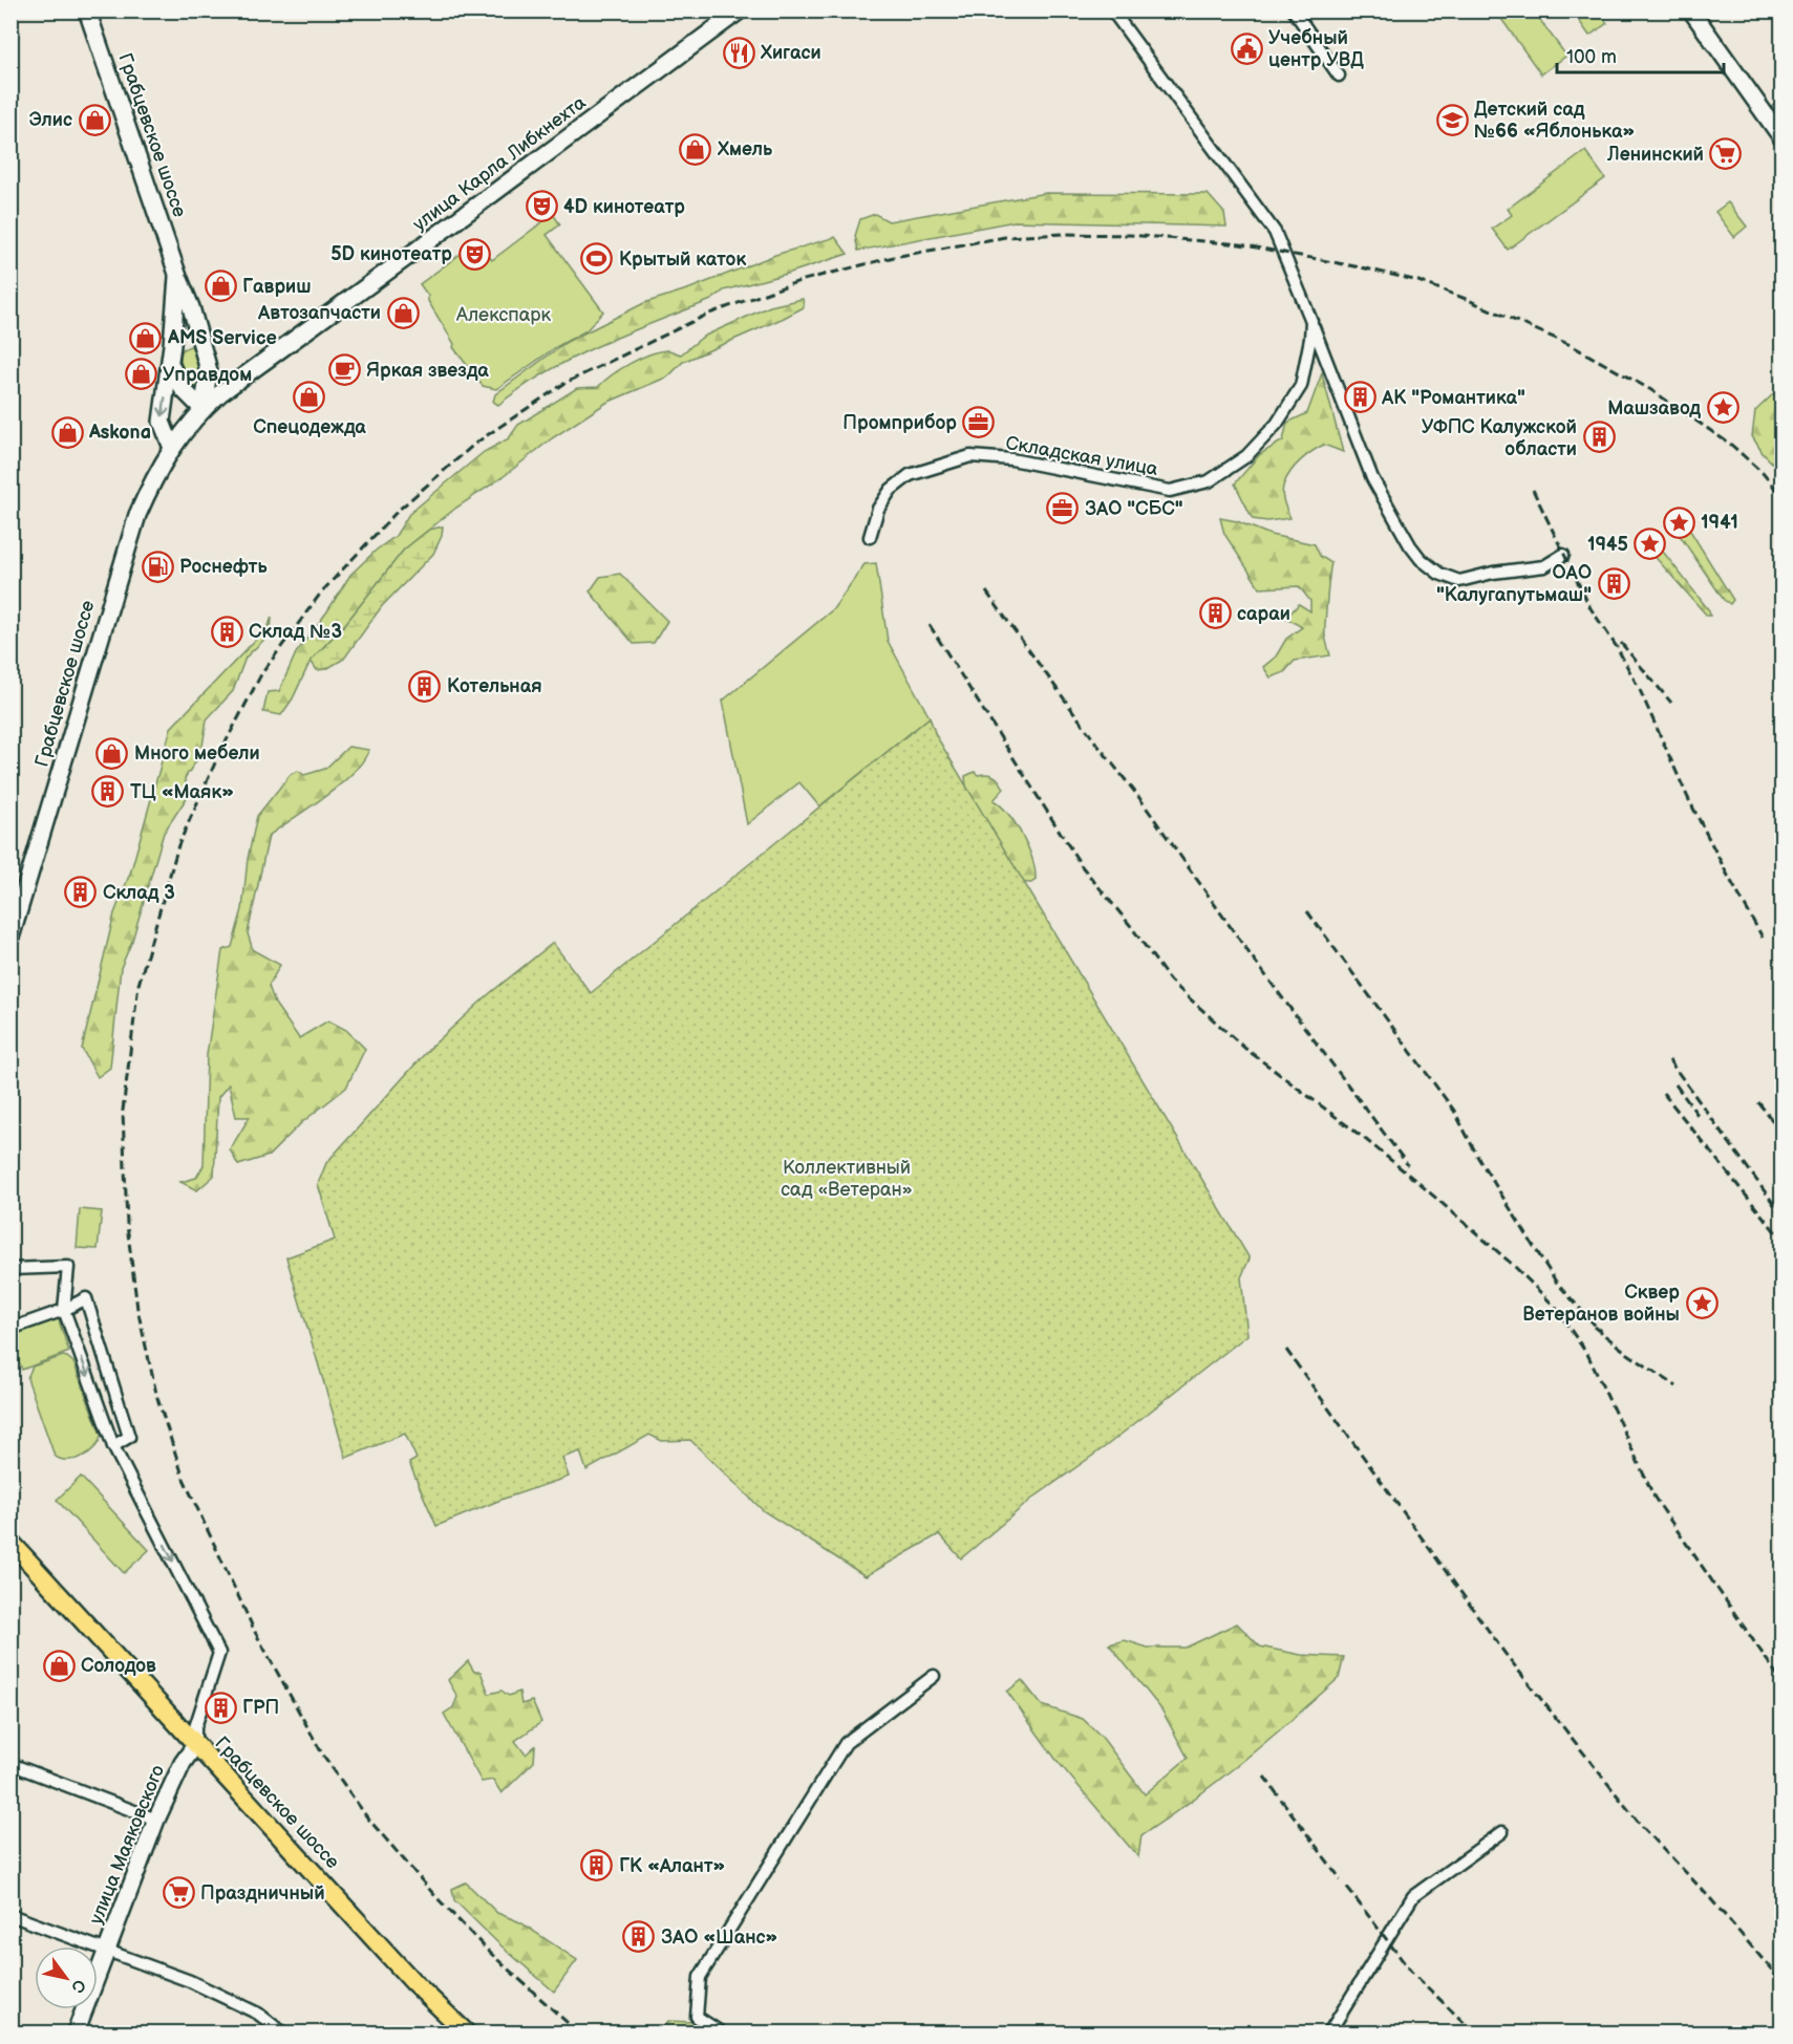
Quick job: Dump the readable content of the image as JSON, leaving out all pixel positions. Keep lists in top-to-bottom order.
{
  "streets": {
    "main road": ["Грабцевское шоссе", "улица Карла Либкнехта", "улица Маяковского"],
    "street": ["Складская улица"]
  },
  "crossings": [
    ["Грабцевское шоссе", "улица Карла Либкнехта"],
    ["Грабцевское шоссе", "улица Маяковского"]
  ],
  "parks": ["Алекспарк", "Коллективный сад «Ветеран»"],
  "places": {
    "public building": ["Учебный центр УВД"],
    "restaurant": ["Хигаси"],
    "shop": [
      "Элис",
      "Хмель",
      "Гавриш",
      "Автозапчасти",
      "AMS Service",
      "Управдом",
      "Спецодежда",
      "Askona",
      "Много мебели",
      "Солодов"
    ],
    "school or university": ["Детский сад №66 «Яблонька»"],
    "supermarket": ["Ленинский", "Праздничный"],
    "theatre": ["4D кинотеатр", "5D кинотеатр"],
    "sports": ["Крытый каток"],
    "cafe": ["Яркая звезда"],
    "building": [
      "АК \"Романтика\"",
      "УФПС Калужской области",
      "ОАО \"Калугапутьмаш\"",
      "сараи",
      "Склад №3",
      "Котельная",
      "ТЦ «Маяк»",
      "Склад 3",
      "ГРП",
      "ГК «Алант»",
      "ЗАО «Шанс»"
    ],
    "place": [
      "Машзавод",
      "1941",
      "1945",
      "Сквер Ветеранов войны"
    ],
    "office": ["Промприбор", "ЗАО \"СБС\""],
    "fuel station": ["Роснефть"]
  },
  "scale_bar": "100 m",
  "north": "bottom right"
}
